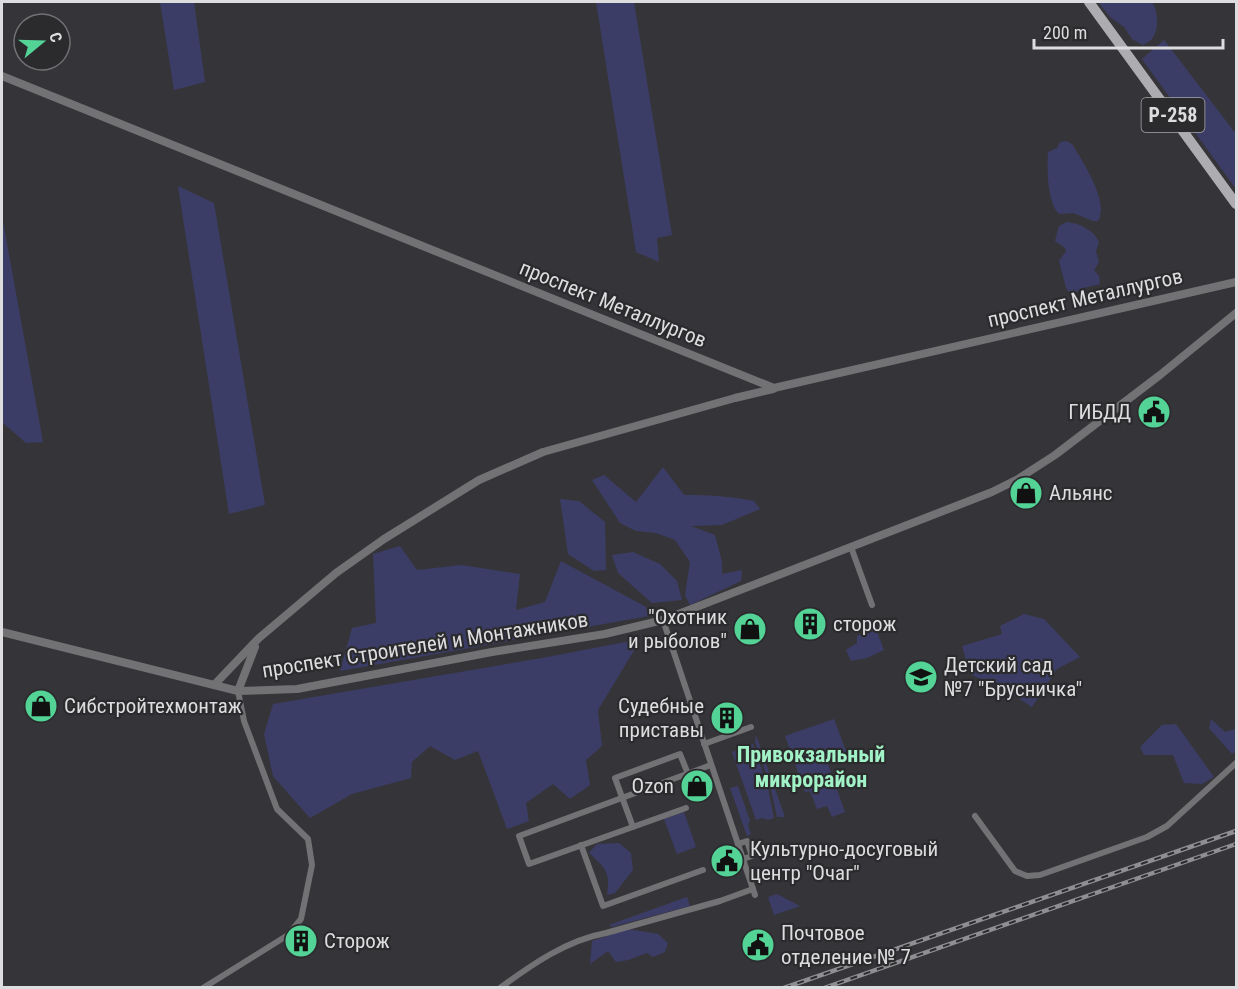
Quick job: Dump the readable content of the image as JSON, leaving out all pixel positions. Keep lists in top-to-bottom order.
{
  "streets": {
    "main road": ["Р-258"],
    "street": ["проспект Металлургов", "проспект Строителей и Монтажников"]
  },
  "districts": ["Привокзальный микрорайон"],
  "places": {
    "public building": ["ГИБДД", "Культурно-досуговый центр \"Очаг\"", "Почтовое отделение № 7"],
    "shop": [
      "Альянс",
      "\"Охотник и рыболов\"",
      "Сибстройтехмонтаж",
      "Ozon"
    ],
    "building": ["сторож", "Судебные приставы", "Сторож"],
    "school or university": ["Детский сад №7 \"Брусничка\""]
  },
  "scale_bar": "200 m",
  "north": "right"
}
